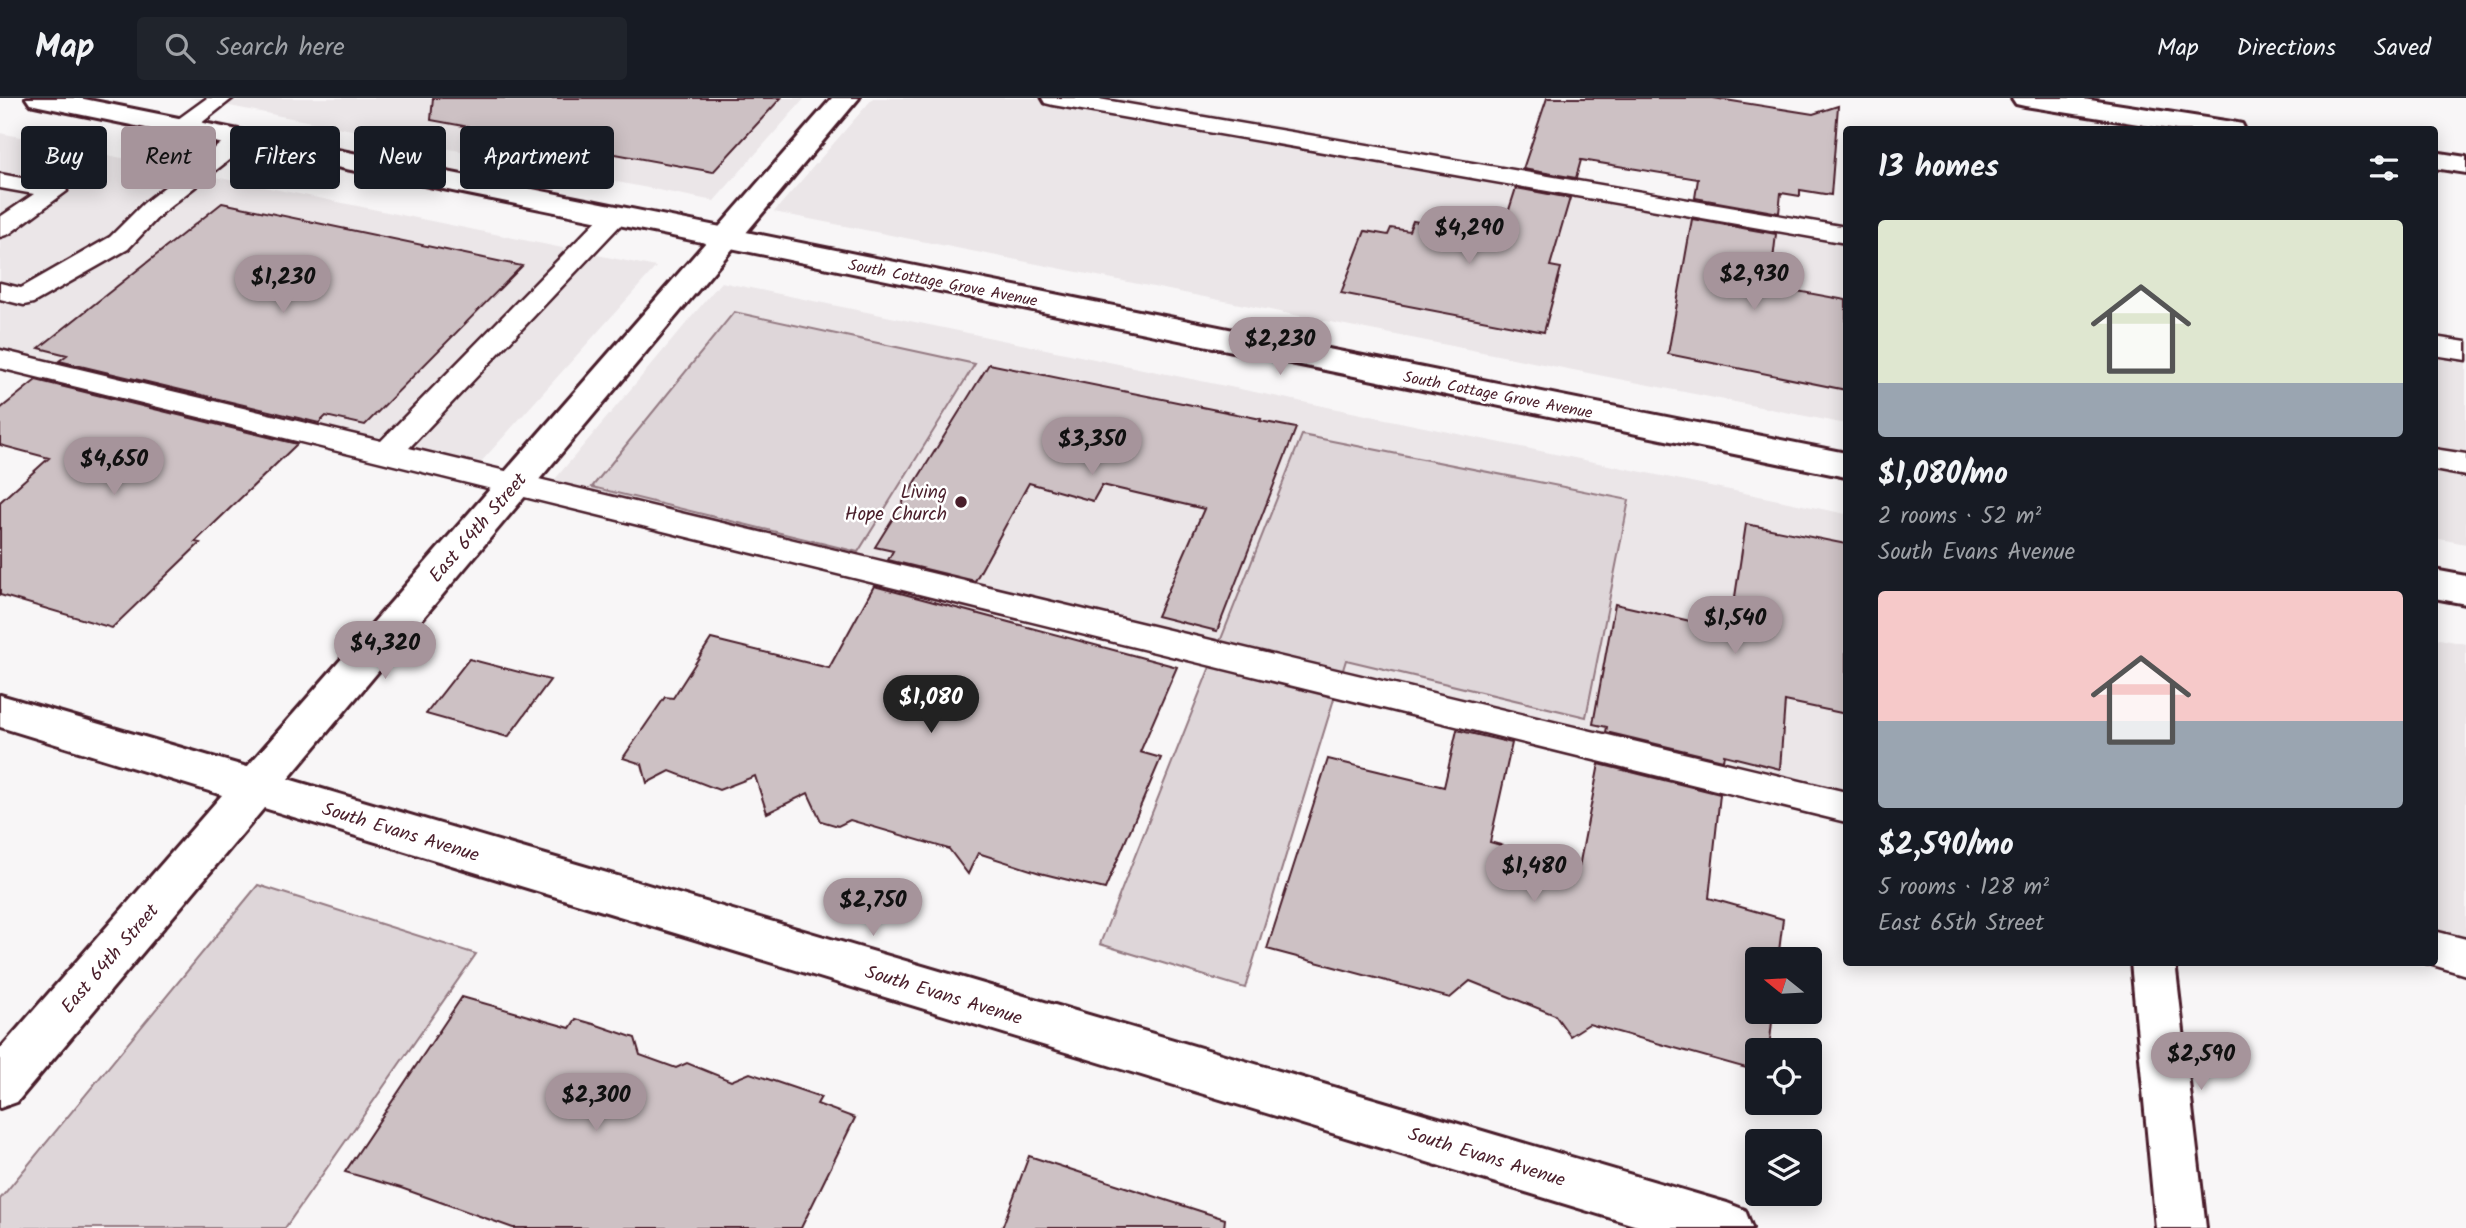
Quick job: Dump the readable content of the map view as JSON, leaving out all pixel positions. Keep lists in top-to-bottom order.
{
  "streets": {
    "street": ["South Cottage Grove Avenue", "East 64th Street", "South Evans Avenue"]
  },
  "crossings": [
    ["South Cottage Grove Avenue", "East 64th Street"],
    ["East 64th Street", "South Evans Avenue"]
  ],
  "places": ["Living Hope Church"],
  "north": "left",
  "page": {
    "header": "Map",
    "search": "Search here",
    "nav": ["Map", "Directions", "Saved"],
    "chip": [
      "Buy",
      "Rent",
      "Filters",
      "New",
      "Apartment"
    ],
    "heading": "13 homes",
    "price": [
      "$4,290",
      "$2,930",
      "$1,230",
      "$2,230",
      "$3,350",
      "$4,650",
      "$1,540",
      "$4,320",
      "$1,080",
      "$1,480",
      "$2,750",
      "$2,590",
      "$2,300"
    ],
    "list": [
      {
        "name": "$1,080/mo",
        "note": "2 rooms · 52 m² · South Evans Avenue"
      },
      {
        "name": "$2,590/mo",
        "note": "5 rooms · 128 m² · East 65th Street"
      }
    ]
  }
}
